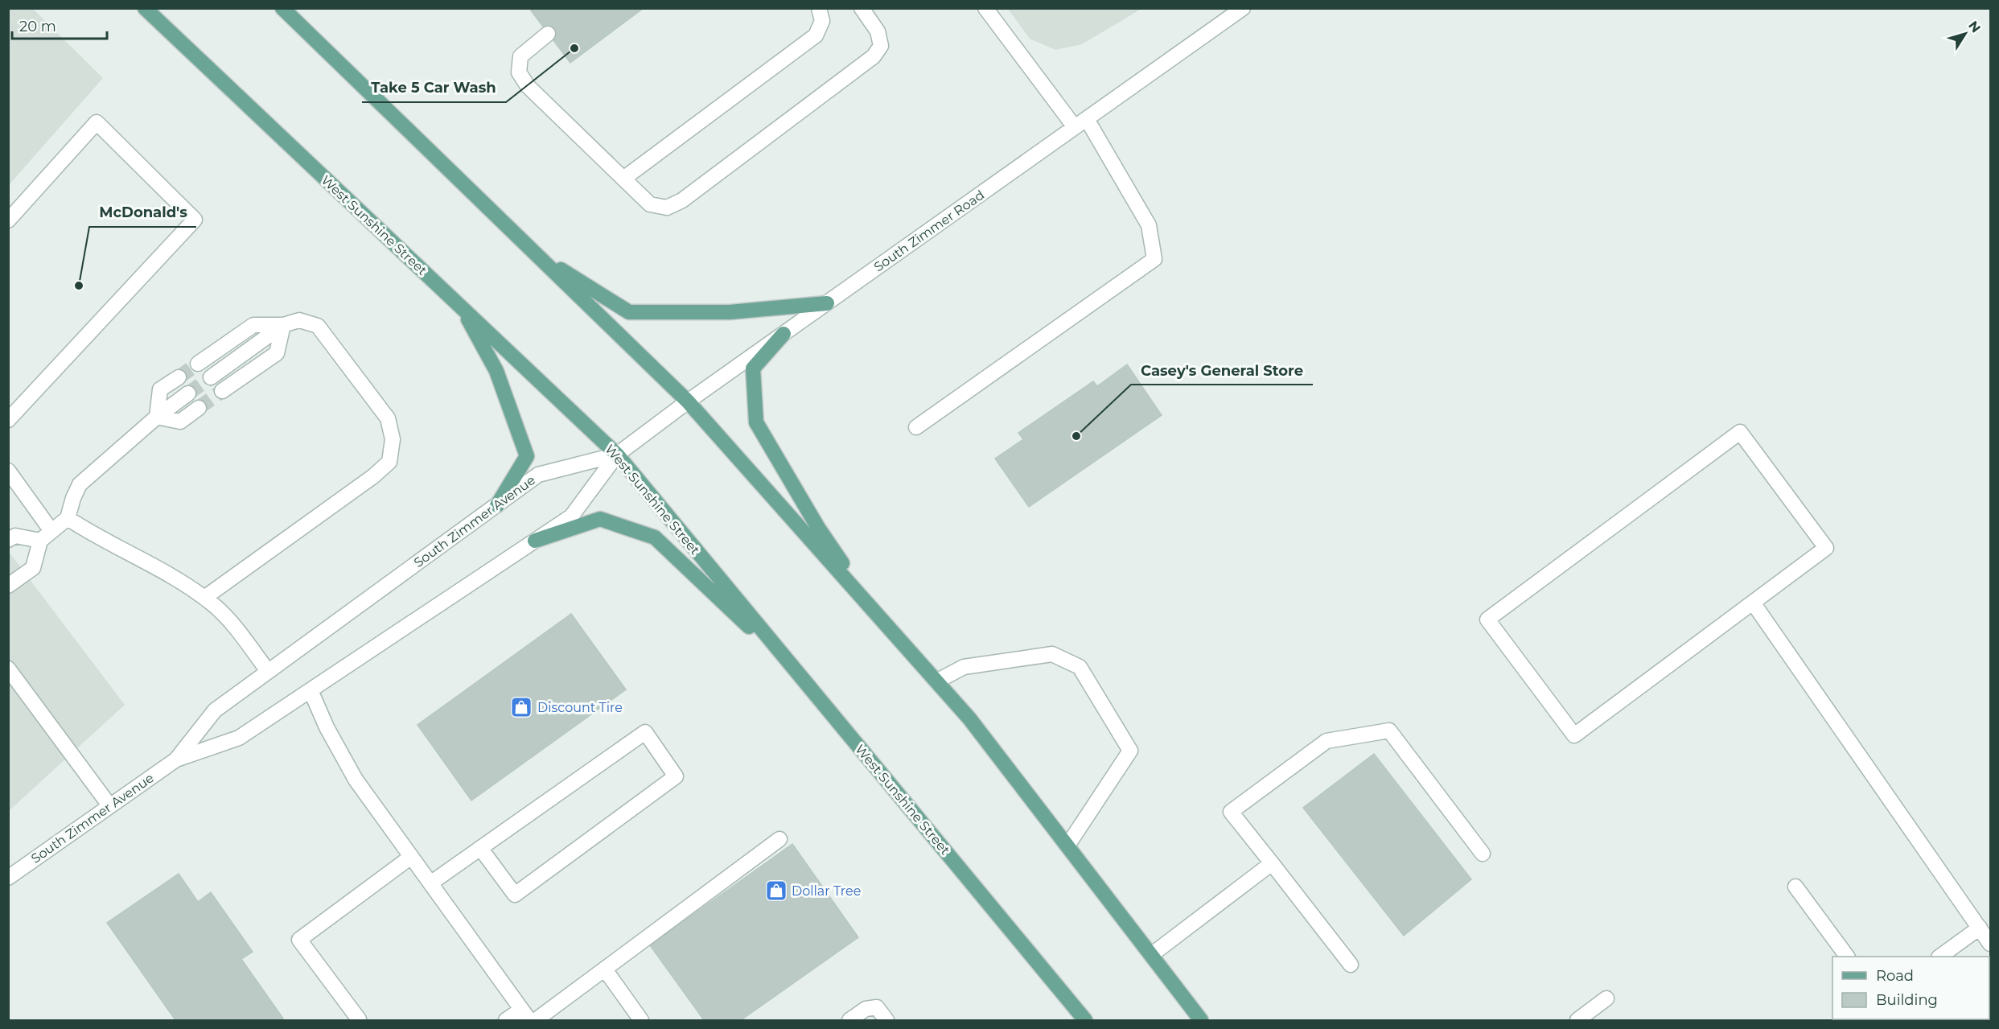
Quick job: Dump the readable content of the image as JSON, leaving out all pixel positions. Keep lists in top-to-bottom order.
{
  "streets": {
    "main road": ["West Sunshine Street"],
    "street": ["South Zimmer Road", "South Zimmer Avenue"]
  },
  "crossings": [
    ["West Sunshine Street", "South Zimmer Road"],
    ["West Sunshine Street", "South Zimmer Avenue"],
    ["South Zimmer Road", "South Zimmer Avenue"]
  ],
  "places": {
    "other": ["Take 5 Car Wash", "McDonald's", "Casey's General Store"],
    "shop": ["Discount Tire", "Dollar Tree"]
  },
  "legend": ["Road", "Building"],
  "scale_bar": "20 m",
  "north": "top right"
}
